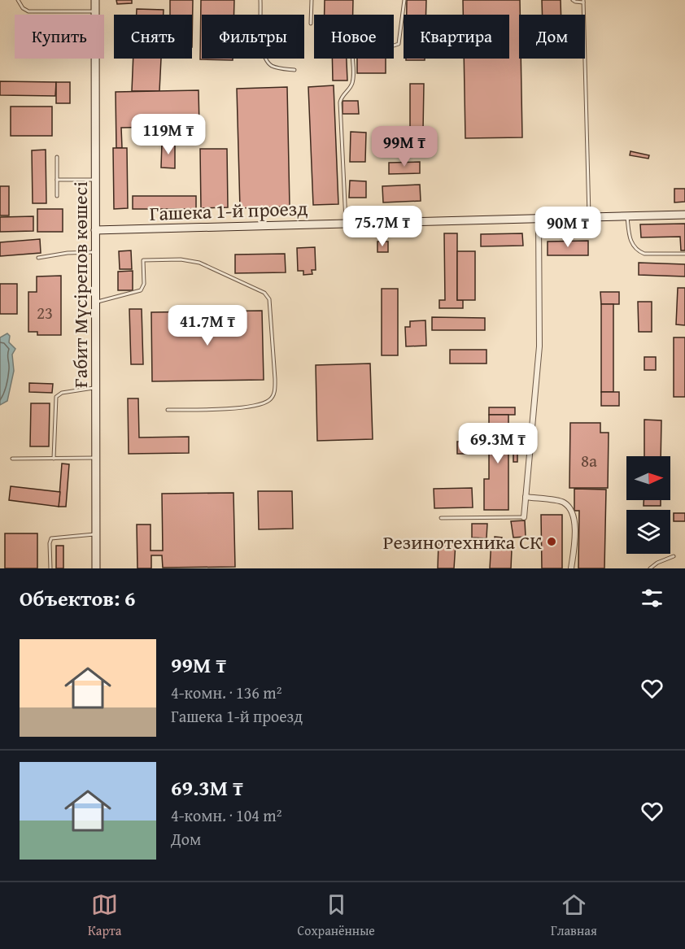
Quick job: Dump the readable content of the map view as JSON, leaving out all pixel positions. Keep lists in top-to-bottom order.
{
  "streets": {
    "main road": ["Гашека 1-й проезд", "Ғабит Мүсірепов көшесі"]
  },
  "crossings": [
    ["Гашека 1-й проезд", "Ғабит Мүсірепов көшесі"]
  ],
  "places": ["Резинотехника СК"],
  "house_numbers": ["23", "8а"],
  "north": "right",
  "page": {
    "chip": [
      "Купить",
      "Снять",
      "Фильтры",
      "Новое",
      "Квартира",
      "Дом"
    ],
    "price": [
      "119M ₸",
      "99M ₸",
      "75.7M ₸",
      "90M ₸",
      "41.7M ₸",
      "69.3M ₸"
    ],
    "heading": "Объектов: 6",
    "list": [
      {
        "name": "99M ₸",
        "note": "4-комн. · 136 m² · Гашека 1-й проезд"
      },
      {
        "name": "69.3M ₸",
        "note": "4-комн. · 104 m² · Дом"
      }
    ],
    "tabs": ["Карта", "Сохранённые", "Главная"]
  }
}
